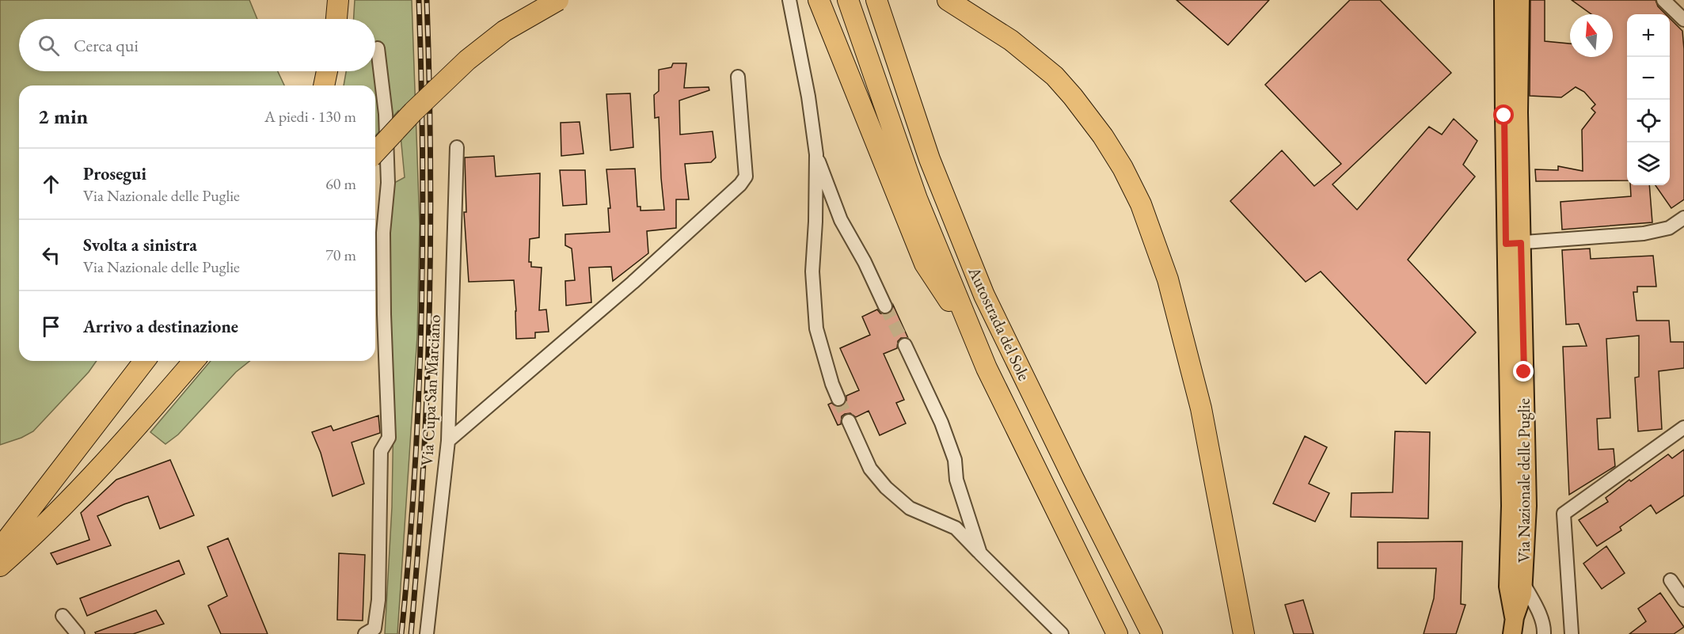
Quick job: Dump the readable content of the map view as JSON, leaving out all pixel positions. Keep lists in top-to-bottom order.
{
  "streets": {
    "highway": ["Autostrada del Sole"],
    "main road": ["Via Nazionale delle Puglie"],
    "street": ["Via Cupa San Marciano"]
  },
  "north": "top",
  "page": {
    "map_buttons": ["+", "−"],
    "search": "Cerca qui",
    "heading": ["2 min", "A piedi · 130 m"],
    "list": [
      ["Prosegui", "Via Nazionale delle Puglie", "60 m"],
      ["Svolta a sinistra", "Via Nazionale delle Puglie", "70 m"],
      "Arrivo a destinazione"
    ]
  }
}
